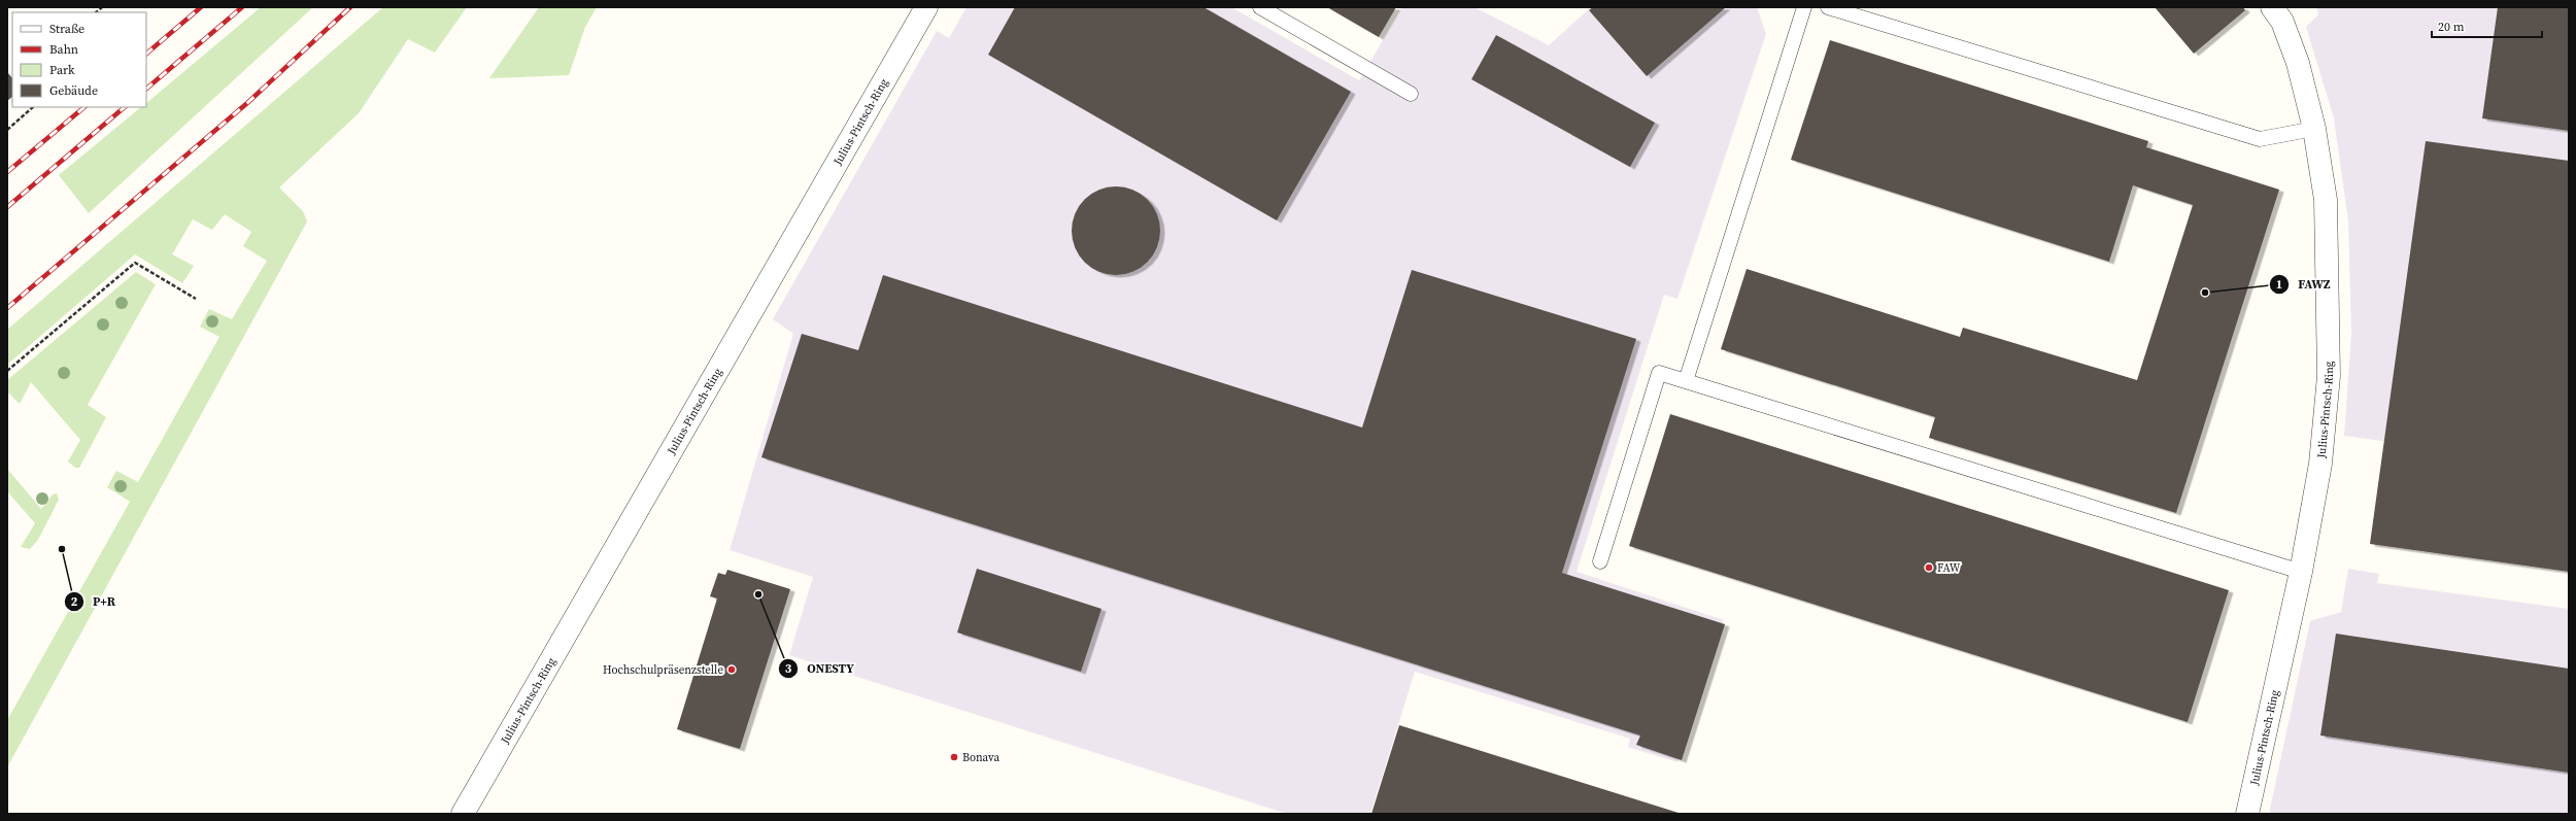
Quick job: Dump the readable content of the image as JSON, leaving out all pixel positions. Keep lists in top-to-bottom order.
{
  "streets": {
    "street": ["Julius-Pintsch-Ring"]
  },
  "places": [
    "FAWZ",
    "P+R",
    "FAW",
    "ONESTY",
    "Hochschulpräsenzstelle",
    "Bonava"
  ],
  "legend": [
    "Straße",
    "Bahn",
    "Park",
    "Gebäude"
  ],
  "scale_bar": "20 m"
}
